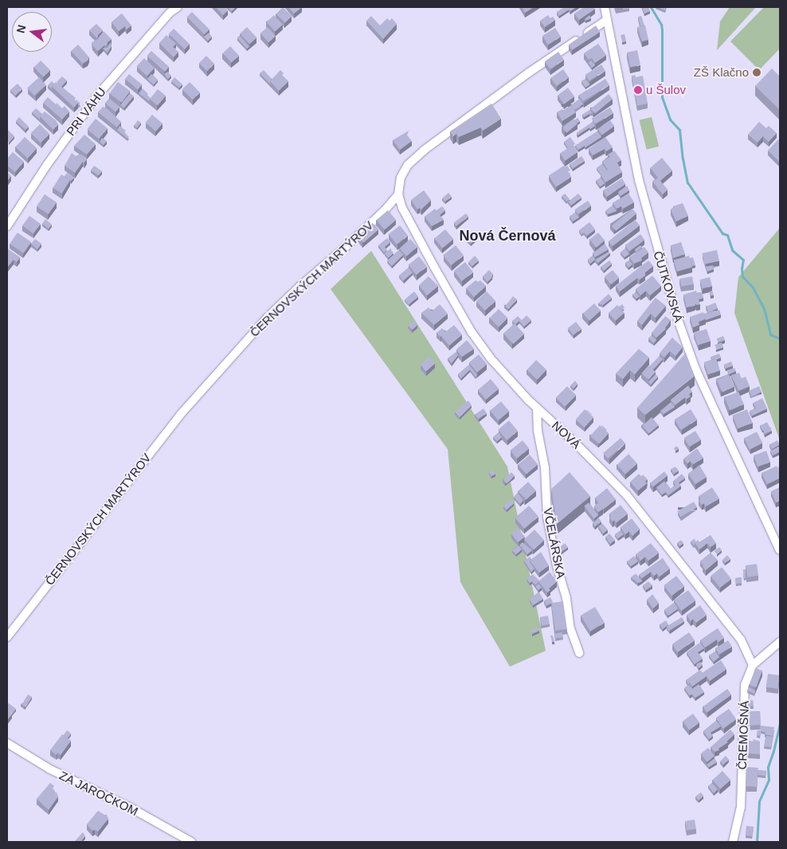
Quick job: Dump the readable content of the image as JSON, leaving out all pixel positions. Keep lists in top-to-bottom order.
{
  "streets": {
    "street": [
      "PRI VÁHU",
      "ČERNOVSKÝCH MARTÝROV",
      "ČUTKOVSKÁ",
      "NOVÁ",
      "VČELÁRSKA",
      "ČREMOŠNÁ",
      "ZA JAROČKOM"
    ]
  },
  "crossings": [
    ["ČERNOVSKÝCH MARTÝROV", "NOVÁ"],
    ["NOVÁ", "VČELÁRSKA"],
    ["NOVÁ", "ČREMOŠNÁ"]
  ],
  "districts": ["Nová Černová"],
  "places": ["ZŠ Klačno", "u Šulov"],
  "north": "left"
}
